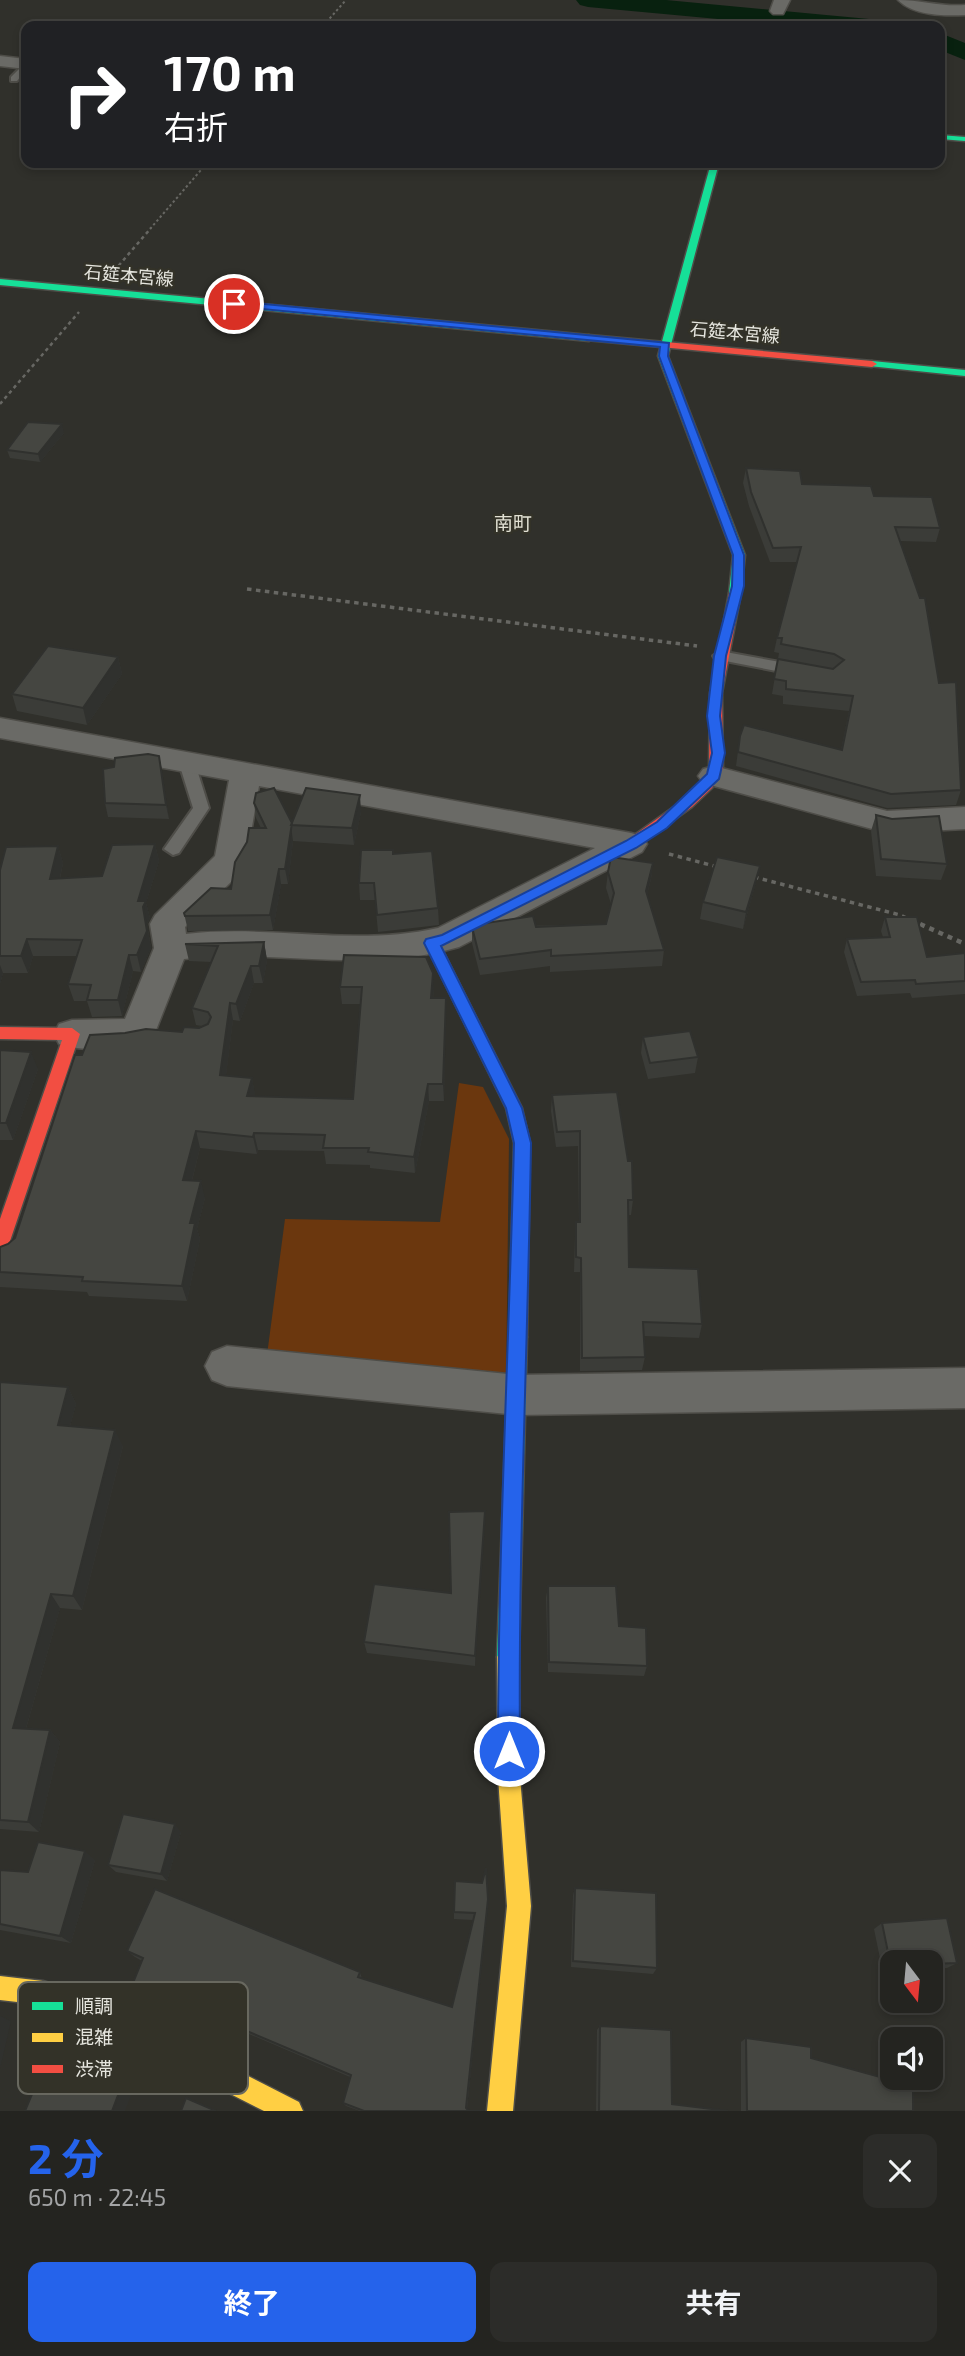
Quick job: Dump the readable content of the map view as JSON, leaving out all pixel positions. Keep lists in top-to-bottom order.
{
  "streets": {
    "street": ["石筵本宮線"]
  },
  "districts": ["南町"],
  "legend": ["順調", "混雑", "渋滞"],
  "north": "bottom",
  "page": {
    "turn": ["170 m", "右折"],
    "heading": ["2 分", "650 m · 22:45"],
    "buttons": ["終了", "共有"]
  }
}
